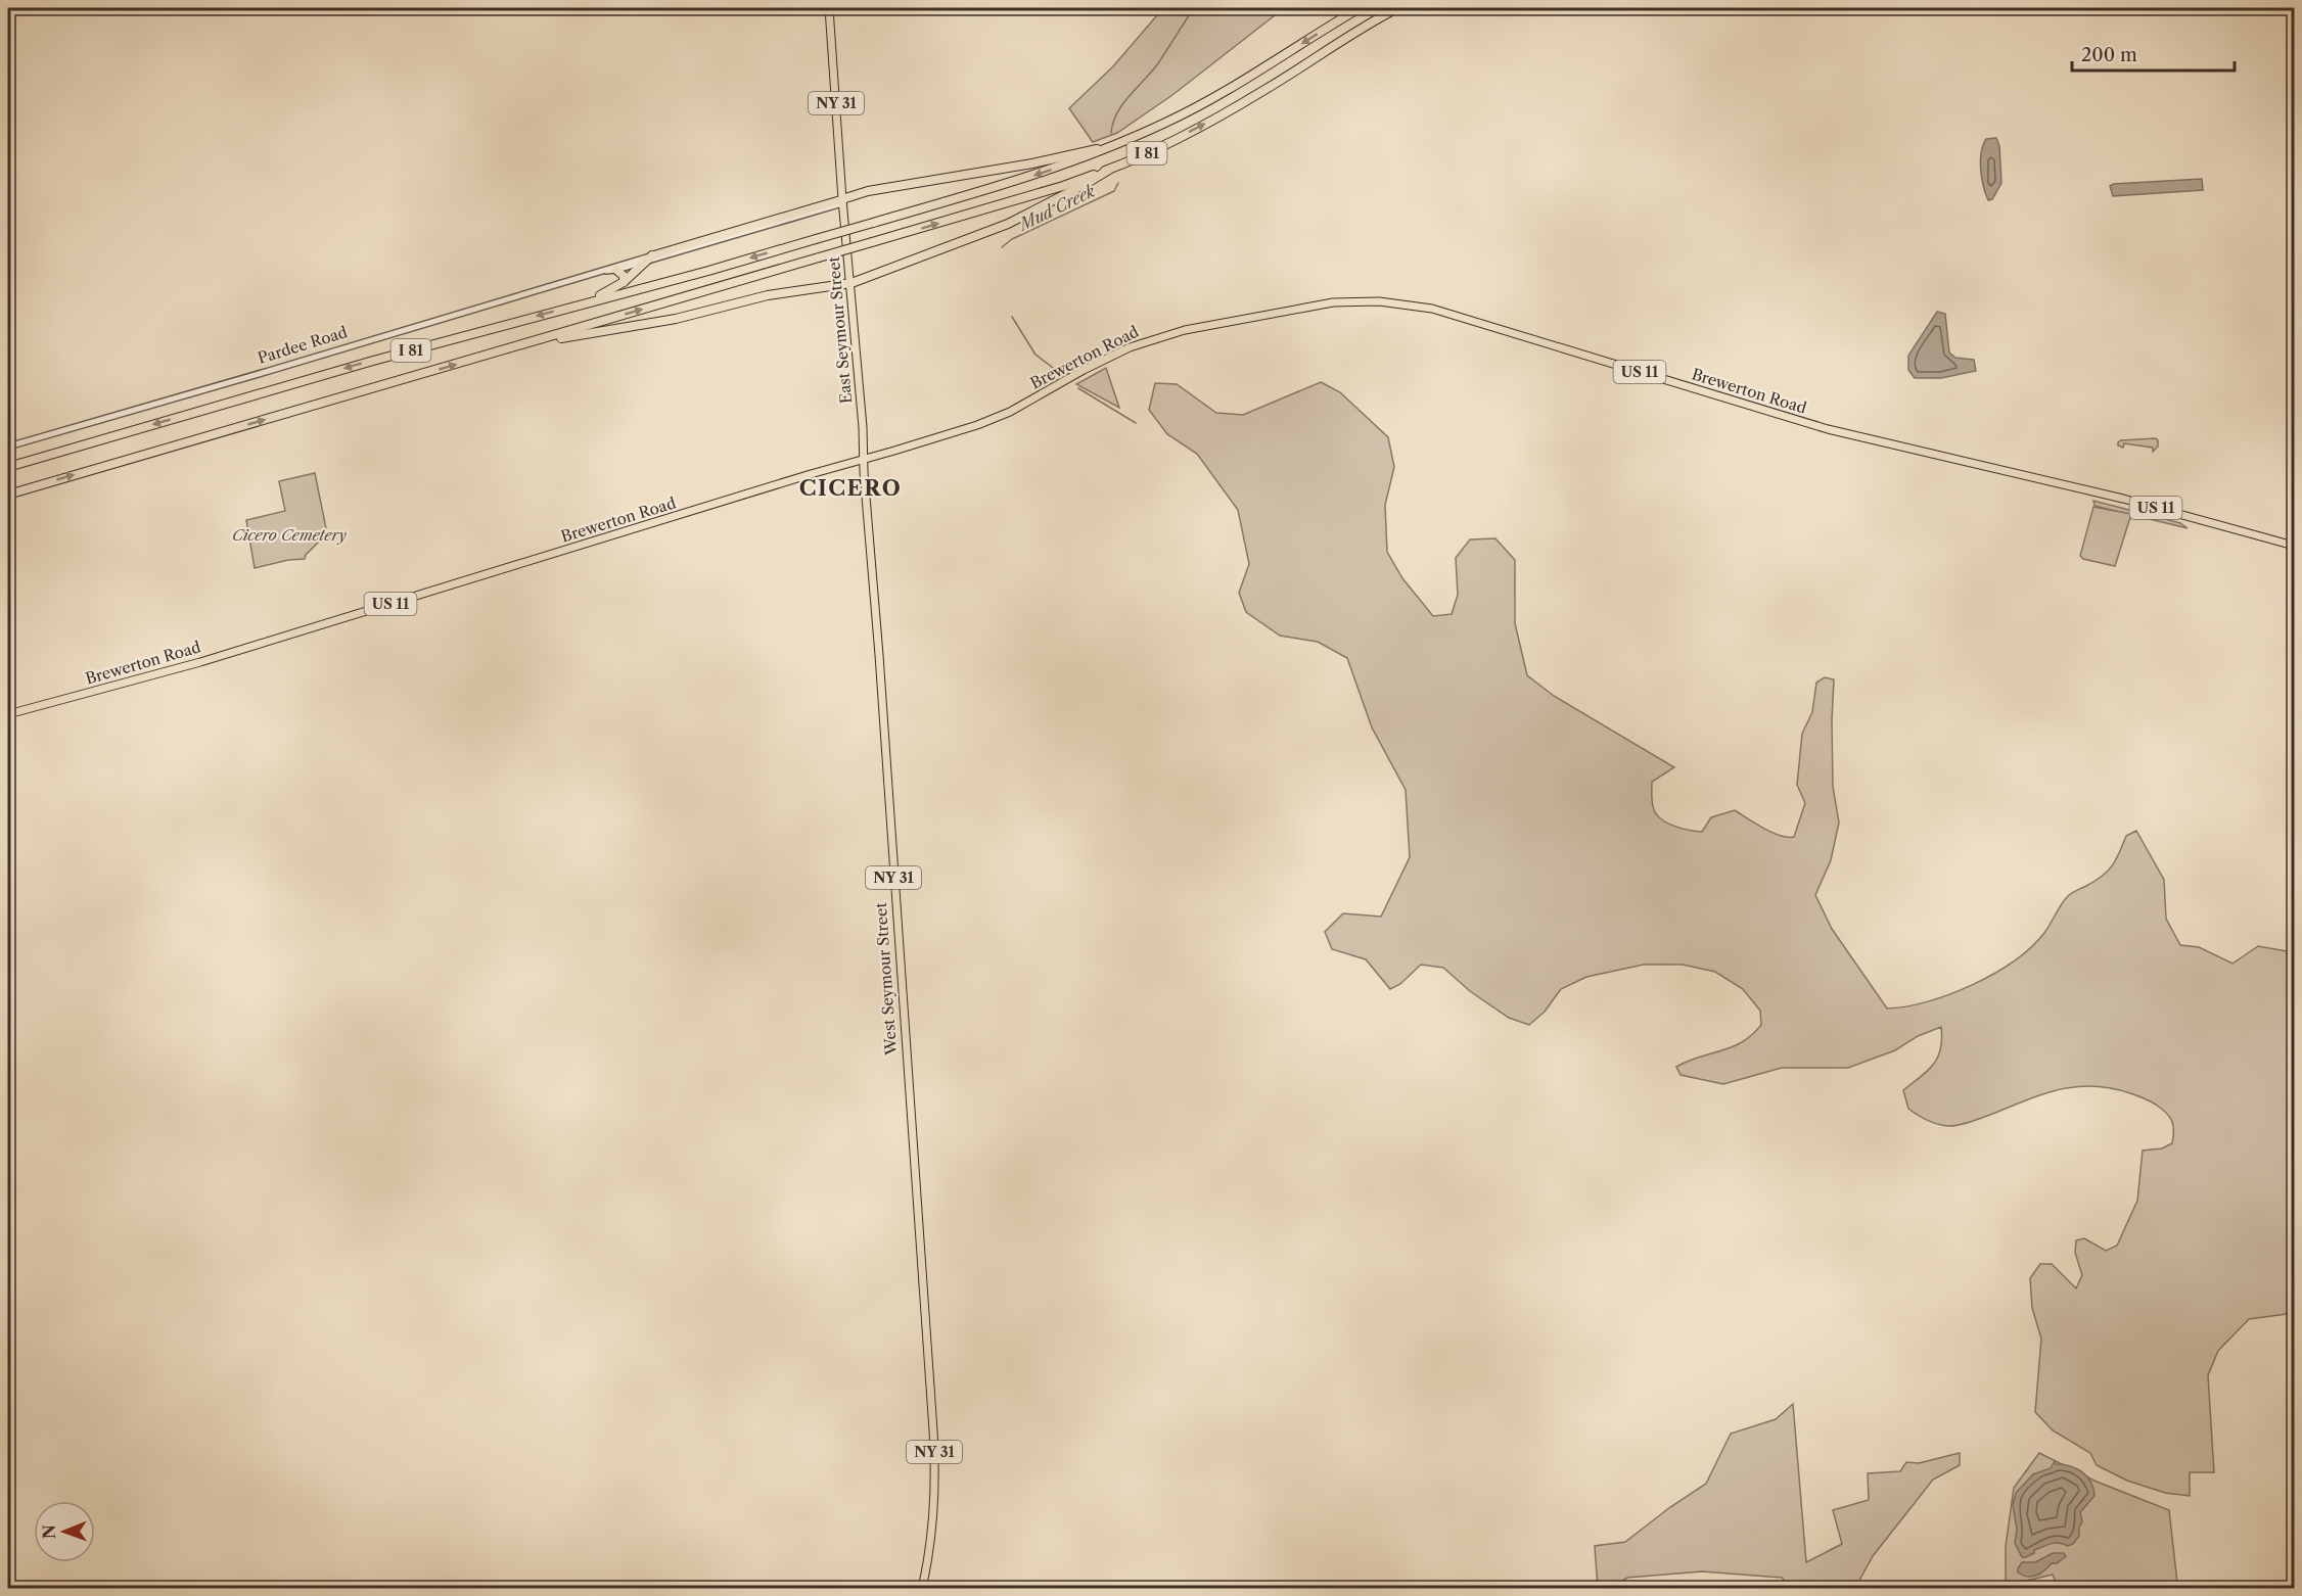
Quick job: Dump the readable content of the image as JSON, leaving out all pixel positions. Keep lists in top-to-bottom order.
{
  "streets": {
    "highway": ["I 81"],
    "main road": [
      "NY 31",
      "East Seymour Street",
      "Pardee Road",
      "Brewerton Road",
      "US 11",
      "West Seymour Street"
    ]
  },
  "crossings": [
    ["NY 31", "East Seymour Street"],
    ["NY 31", "Pardee Road"],
    ["East Seymour Street", "Pardee Road"],
    ["East Seymour Street", "Brewerton Road"],
    ["East Seymour Street", "West Seymour Street"],
    ["Brewerton Road", "West Seymour Street"]
  ],
  "districts": ["CICERO"],
  "water": ["Mud Creek"],
  "parks": ["Cicero Cemetery"],
  "scale_bar": "200 m",
  "north": "left"
}
